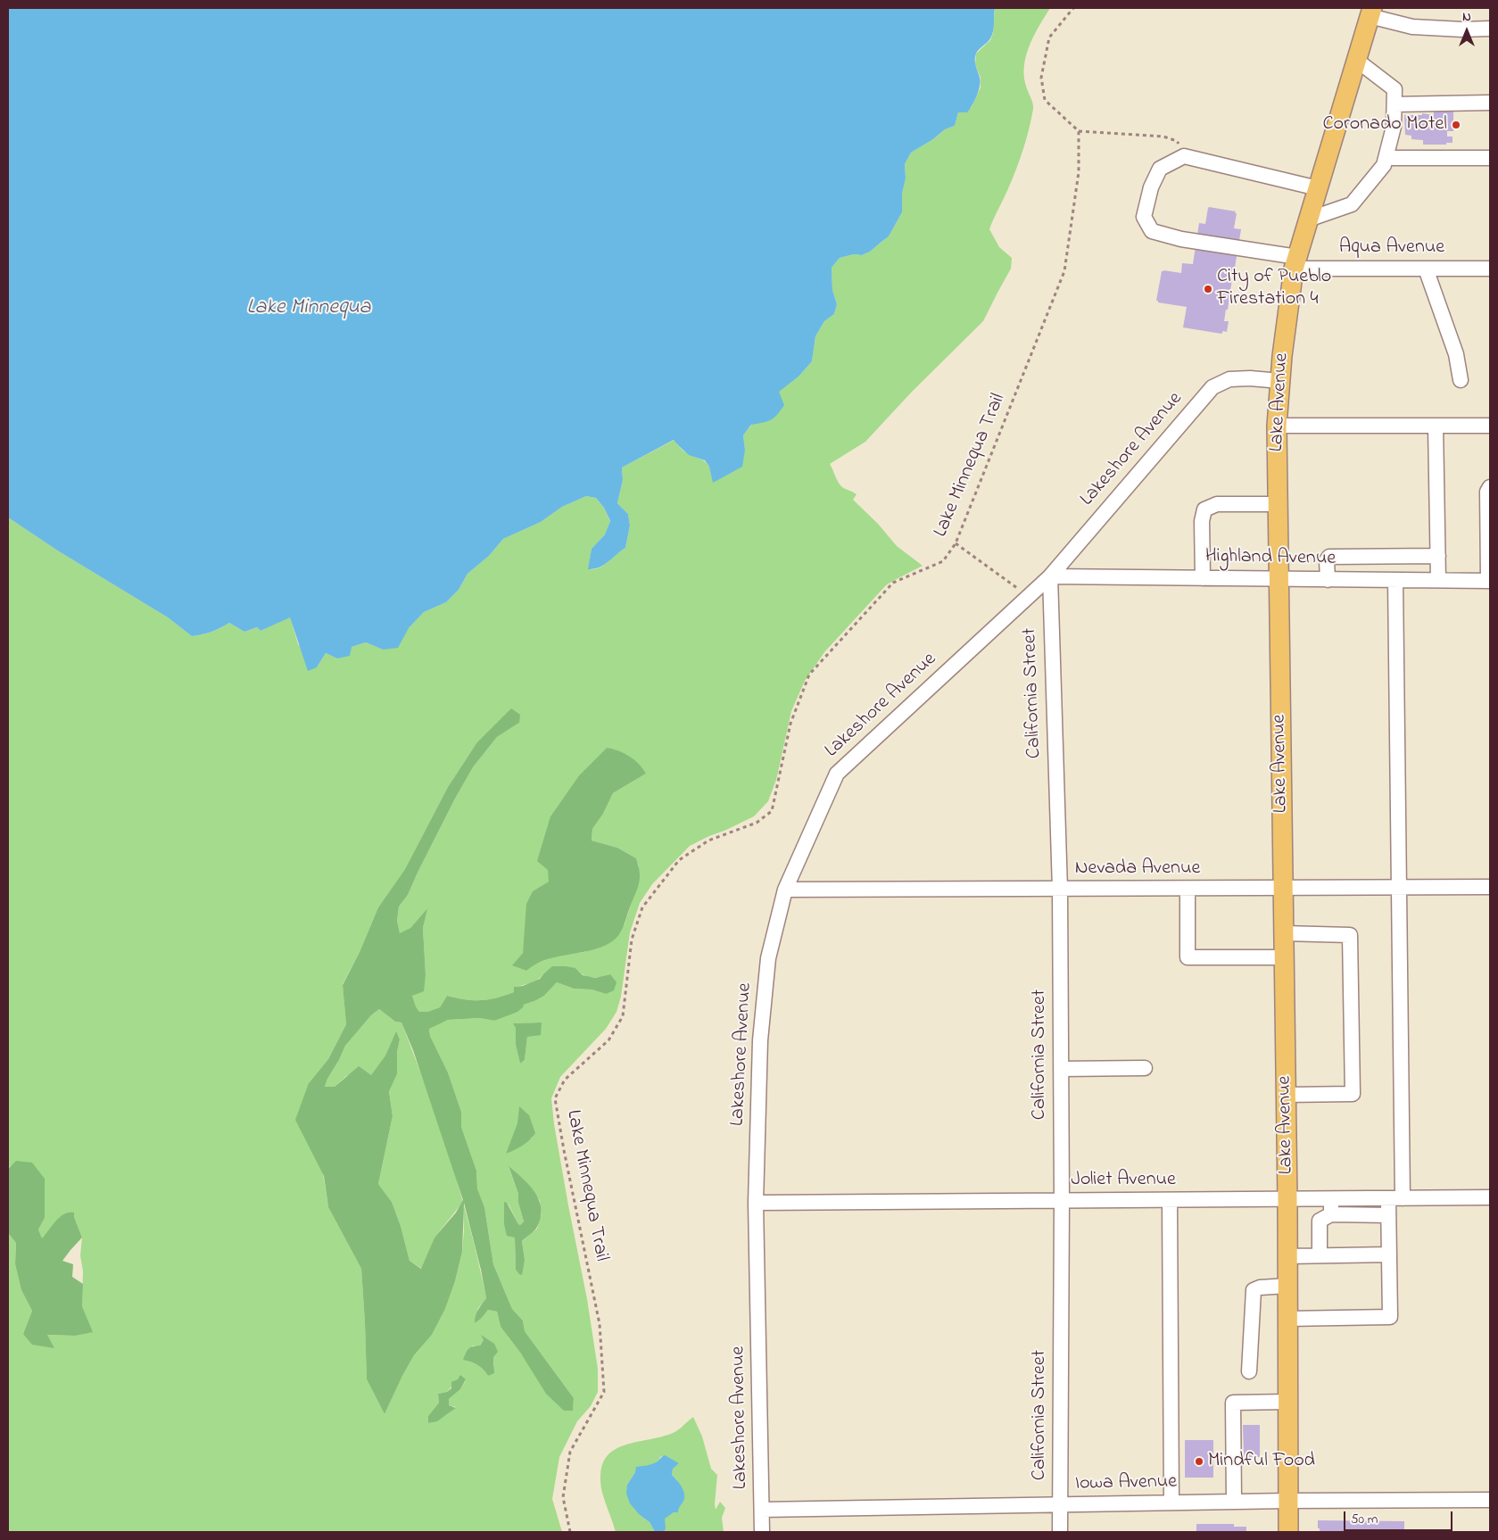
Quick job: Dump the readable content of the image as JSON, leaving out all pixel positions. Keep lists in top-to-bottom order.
{
  "streets": {
    "main road": ["Lake Avenue"],
    "street": [
      "Aqua Avenue",
      "Lakeshore Avenue",
      "Highland Avenue",
      "California Street",
      "Nevada Avenue",
      "Joliet Avenue",
      "Iowa Avenue"
    ],
    "path": ["Lake Minnequa Trail"]
  },
  "crossings": [
    ["Aqua Avenue", "Lake Avenue"],
    ["Lake Avenue", "Lakeshore Avenue"],
    ["Lake Avenue", "Highland Avenue"],
    ["Lake Avenue", "Nevada Avenue"],
    ["Lake Avenue", "Joliet Avenue"],
    ["Lake Avenue", "Iowa Avenue"],
    ["Lakeshore Avenue", "Highland Avenue"],
    ["Lakeshore Avenue", "California Street"],
    ["Lakeshore Avenue", "Nevada Avenue"],
    ["Lakeshore Avenue", "Joliet Avenue"],
    ["Lakeshore Avenue", "Iowa Avenue"],
    ["Highland Avenue", "California Street"],
    ["California Street", "Nevada Avenue"],
    ["California Street", "Joliet Avenue"],
    ["California Street", "Iowa Avenue"]
  ],
  "water": ["Lake Minnequa"],
  "places": ["Coronado Motel", "City of Pueblo Firestation 4", "Mindful Food"],
  "scale_bar": "50 m",
  "north": "top"
}
